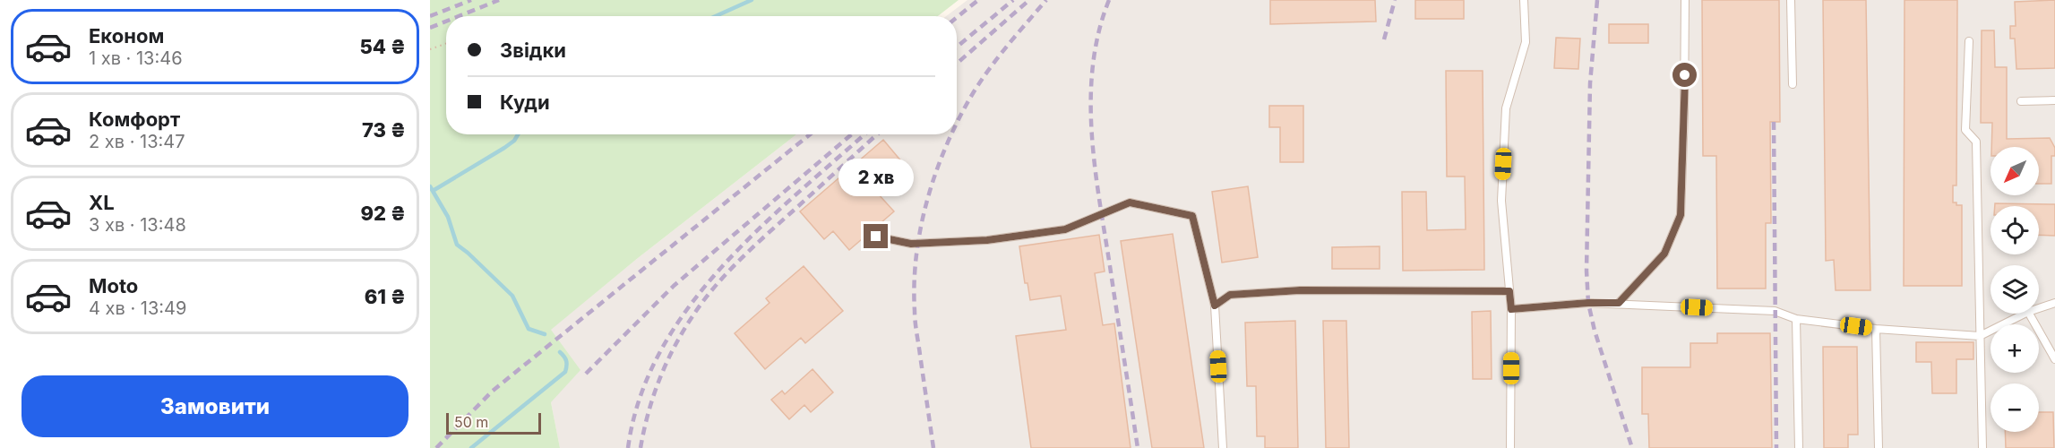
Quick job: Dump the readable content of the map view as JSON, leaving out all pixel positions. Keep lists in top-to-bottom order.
{
  "scale_bar": "50 m",
  "north": "bottom left",
  "page": {
    "list": [
      {
        "name": "Економ",
        "note": "1 хв · 13:46",
        "value": "54 ₴"
      },
      {
        "name": "Комфорт",
        "note": "2 хв · 13:47",
        "value": "73 ₴"
      },
      {
        "name": "XL",
        "note": "3 хв · 13:48",
        "value": "92 ₴"
      },
      {
        "name": "Moto",
        "note": "4 хв · 13:49",
        "value": "61 ₴"
      }
    ],
    "banner": ["Звідки", "Куди"],
    "map_buttons": ["+", "−"],
    "bubble": "2 хв",
    "buttons": "Замовити",
    "scale": "50 m"
  }
}
